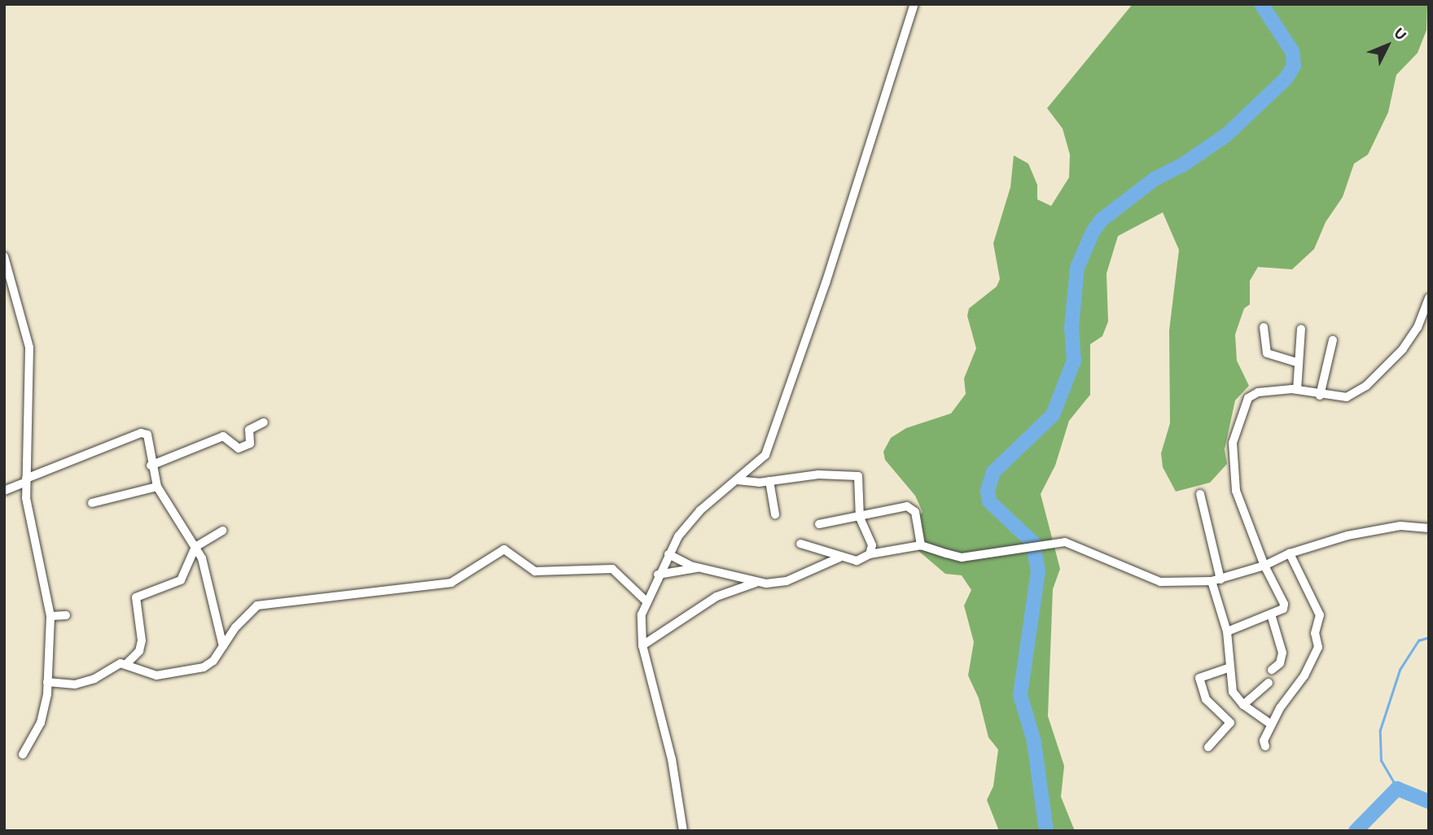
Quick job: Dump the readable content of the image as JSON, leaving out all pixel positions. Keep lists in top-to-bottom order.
{
  "north": "top right"
}
